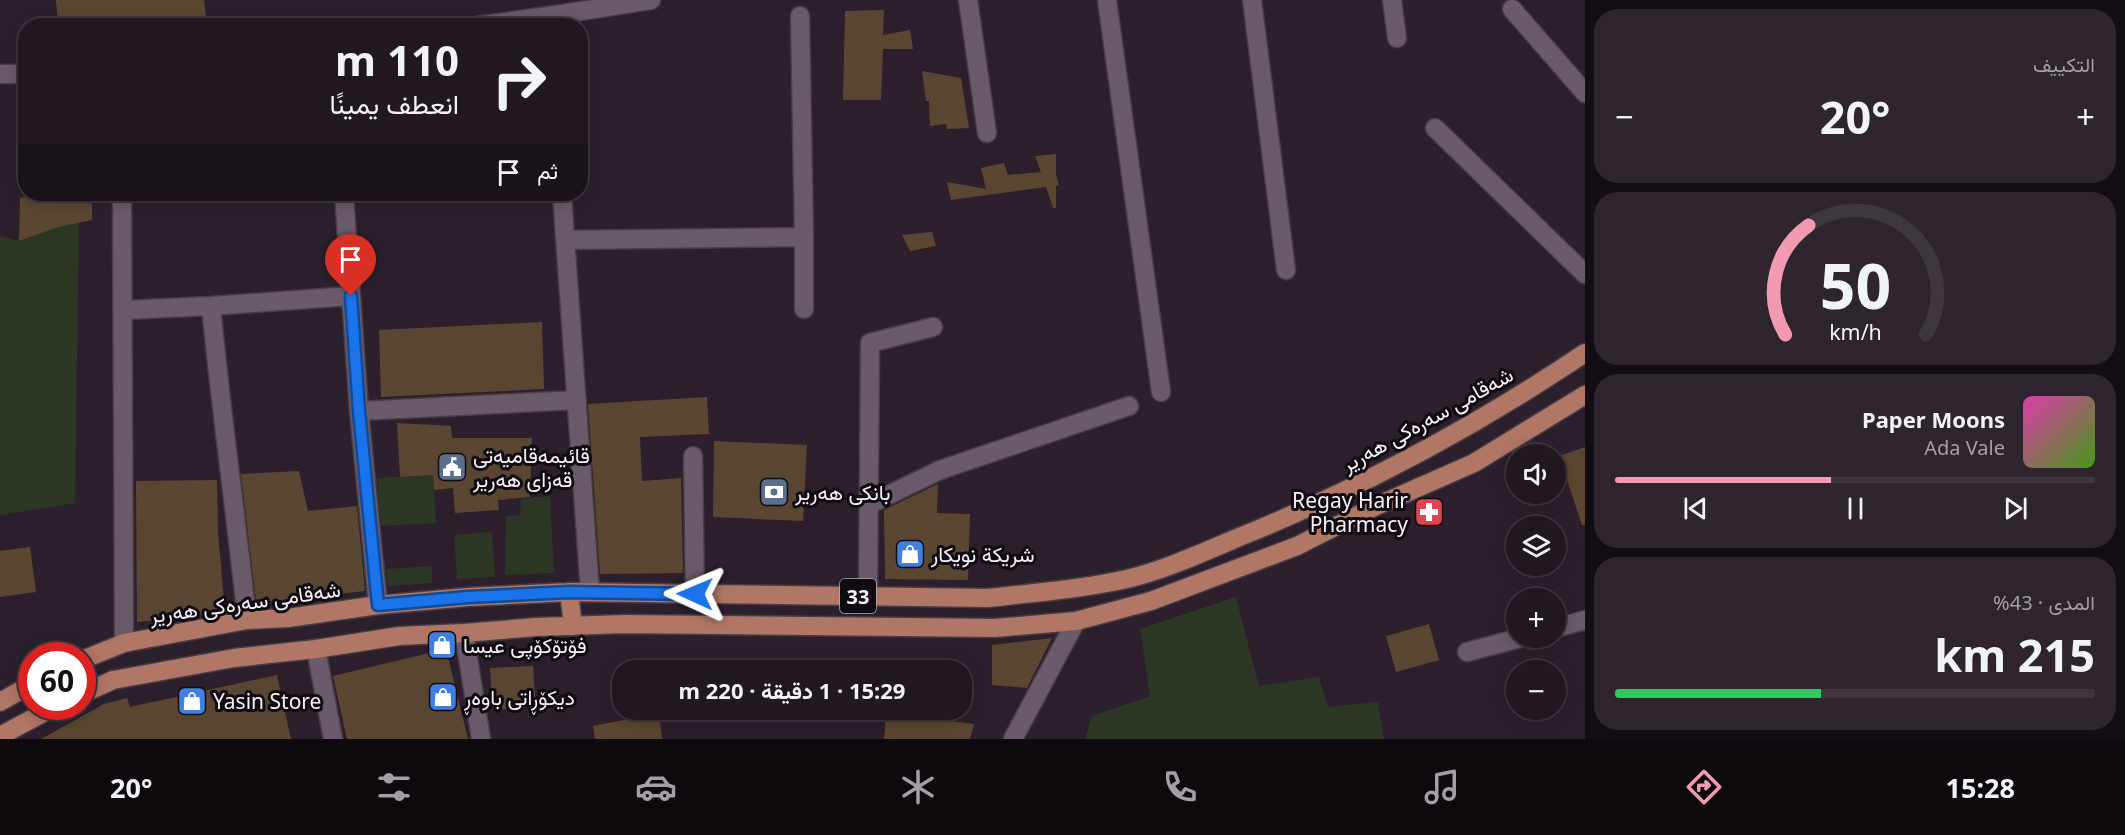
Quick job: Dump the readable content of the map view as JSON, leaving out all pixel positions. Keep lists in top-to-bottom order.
{
  "streets": {
    "main road": ["شەقامی سەرەکی هەریر", "33"]
  },
  "places": {
    "public building": ["قائیمەقامیەتی قەزای هەریر"],
    "bank": ["بانکی هەریر"],
    "pharmacy": ["Regay Harir Pharmacy"],
    "shop": [
      "شريكة نويكار",
      "فۆتۆکۆپی عیسا",
      "دیکۆڕاتی باوەڕ",
      "Yasin Store"
    ]
  },
  "page": {
    "tile": [
      "التكييف",
      ["المدى · 43%", "215 km"]
    ],
    "turn": ["110 m", "انعطف يمينًا"],
    "heat": ["−", "20°", "+"],
    "then": "ثم",
    "song": ["Paper Moons", "Ada Vale"],
    "map_buttons": ["+", "−"],
    "limit": "60",
    "trip": "15:29 · 1 دقيقة · 220 m",
    "tabs": ["15:28", "20°"],
    "gauge": ["50", "km/h"]
  }
}
